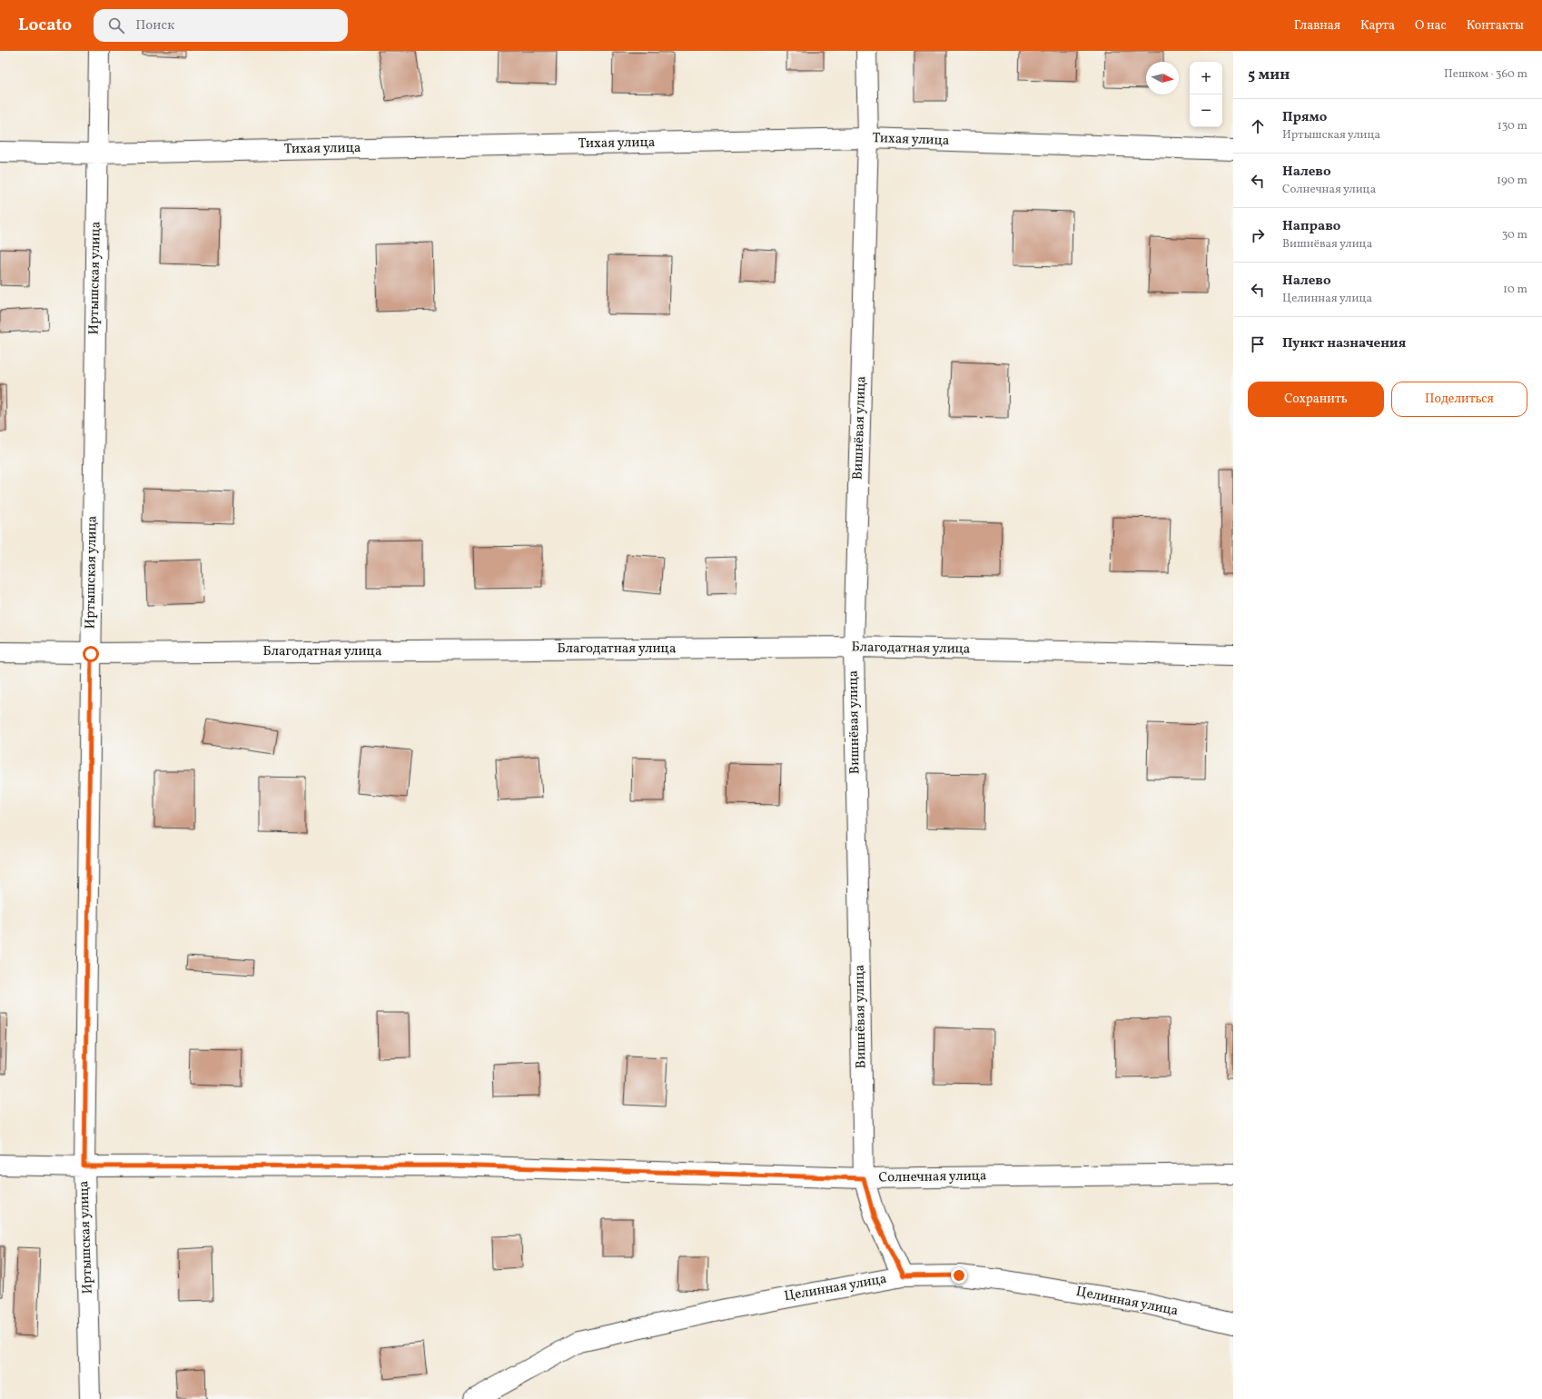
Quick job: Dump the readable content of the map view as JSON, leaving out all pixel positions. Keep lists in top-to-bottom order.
{
  "streets": {
    "street": [
      "Тихая улица",
      "Иртышская улица",
      "Вишнёвая улица",
      "Благодатная улица",
      "Солнечная улица",
      "Целинная улица"
    ]
  },
  "crossings": [
    ["Тихая улица", "Иртышская улица"],
    ["Тихая улица", "Вишнёвая улица"],
    ["Иртышская улица", "Благодатная улица"],
    ["Иртышская улица", "Солнечная улица"],
    ["Вишнёвая улица", "Благодатная улица"],
    ["Вишнёвая улица", "Солнечная улица"],
    ["Вишнёвая улица", "Целинная улица"]
  ],
  "north": "right",
  "page": {
    "header": "Locato",
    "search": "Поиск",
    "nav": [
      "Главная",
      "Карта",
      "О нас",
      "Контакты"
    ],
    "heading": ["5 мин", "Пешком · 360 m"],
    "map_buttons": ["+", "−"],
    "list": [
      ["Прямо", "Иртышская улица", "130 m"],
      ["Налево", "Солнечная улица", "190 m"],
      ["Направо", "Вишнёвая улица", "30 m"],
      ["Налево", "Целинная улица", "10 m"],
      "Пункт назначения"
    ],
    "buttons": ["Сохранить", "Поделиться"]
  }
}
